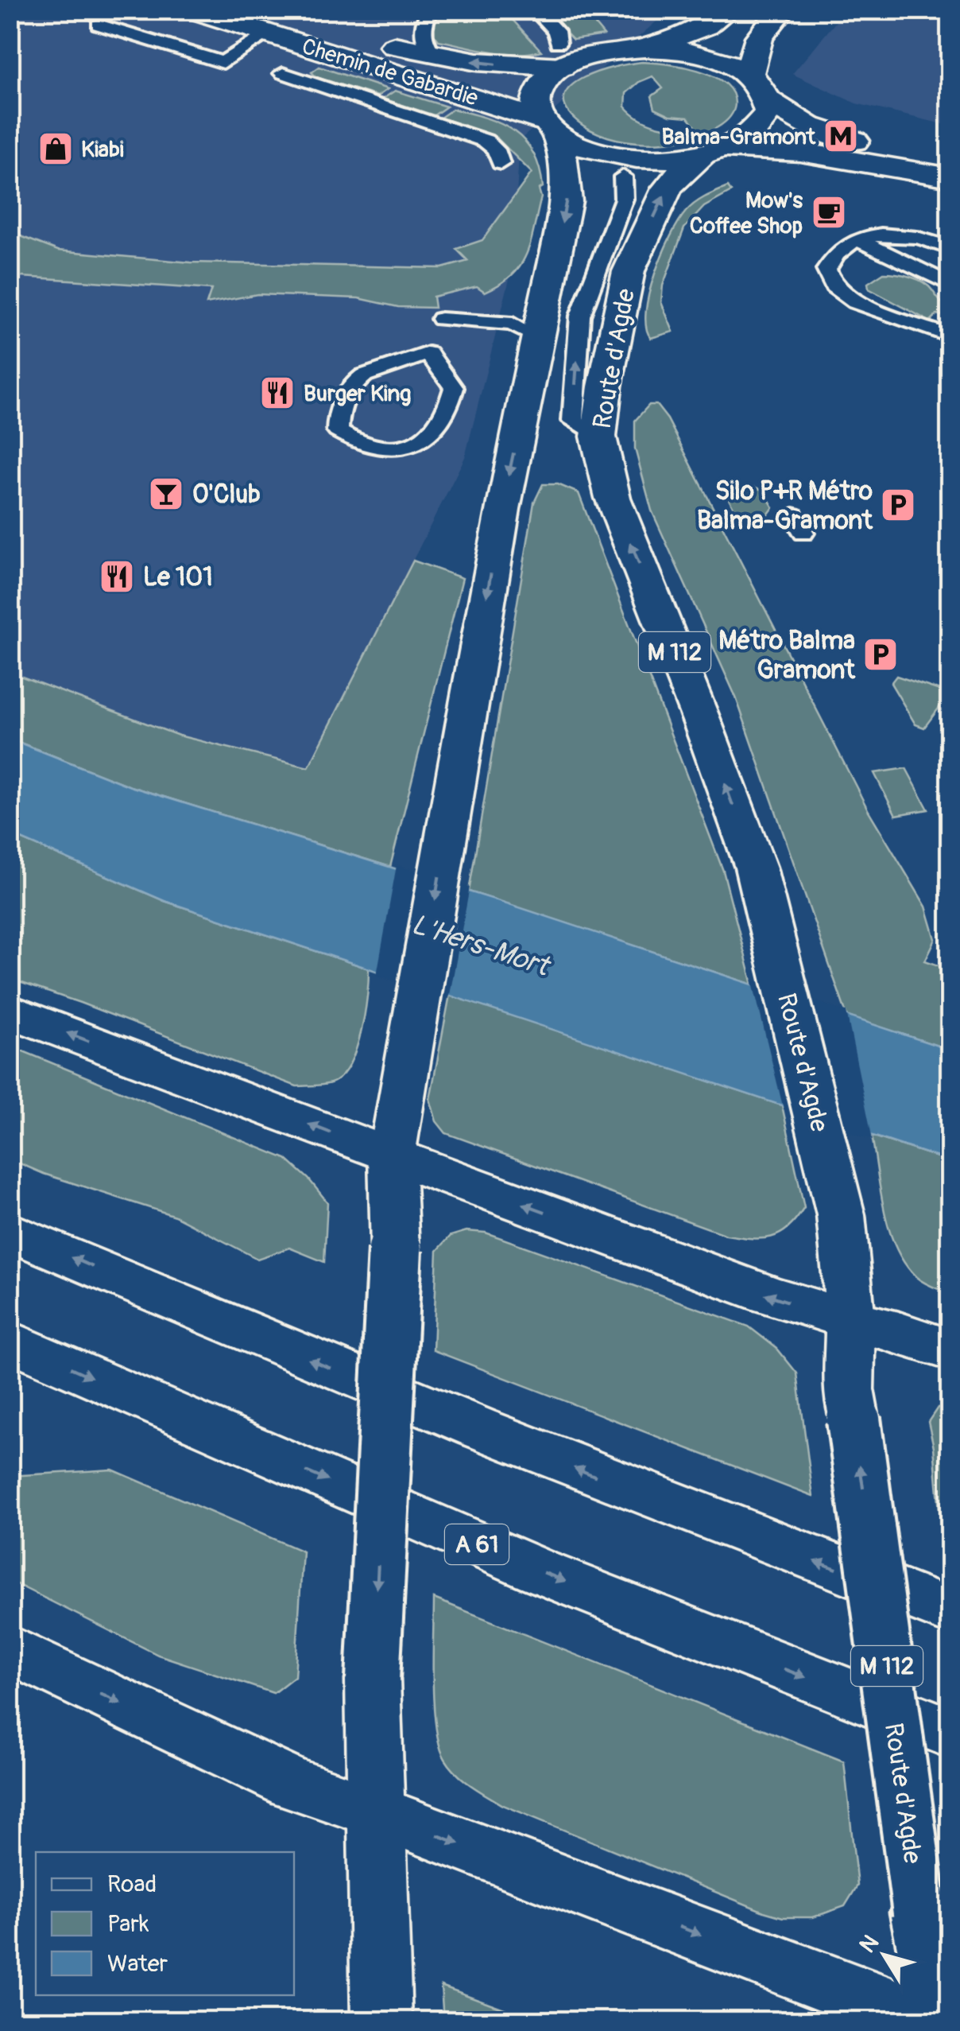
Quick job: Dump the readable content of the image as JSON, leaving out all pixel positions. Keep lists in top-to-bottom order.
{
  "streets": {
    "main road": [
      "Chemin de Gabardie",
      "Route d'Agde",
      "M 112",
      "A 61"
    ]
  },
  "crossings": [
    ["Chemin de Gabardie", "Route d'Agde"]
  ],
  "water": ["L'Hers-Mort"],
  "places": {
    "metro station": ["Balma-Gramont"],
    "shop": ["Kiabi"],
    "cafe": ["Mow's Coffee Shop"],
    "restaurant": ["Burger King", "Le 101"],
    "bar": ["O'Club"],
    "parking": ["Silo P+R Métro Balma-Gramont", "Métro Balma Gramont"]
  },
  "legend": ["Road", "Park", "Water"],
  "north": "top left"
}
